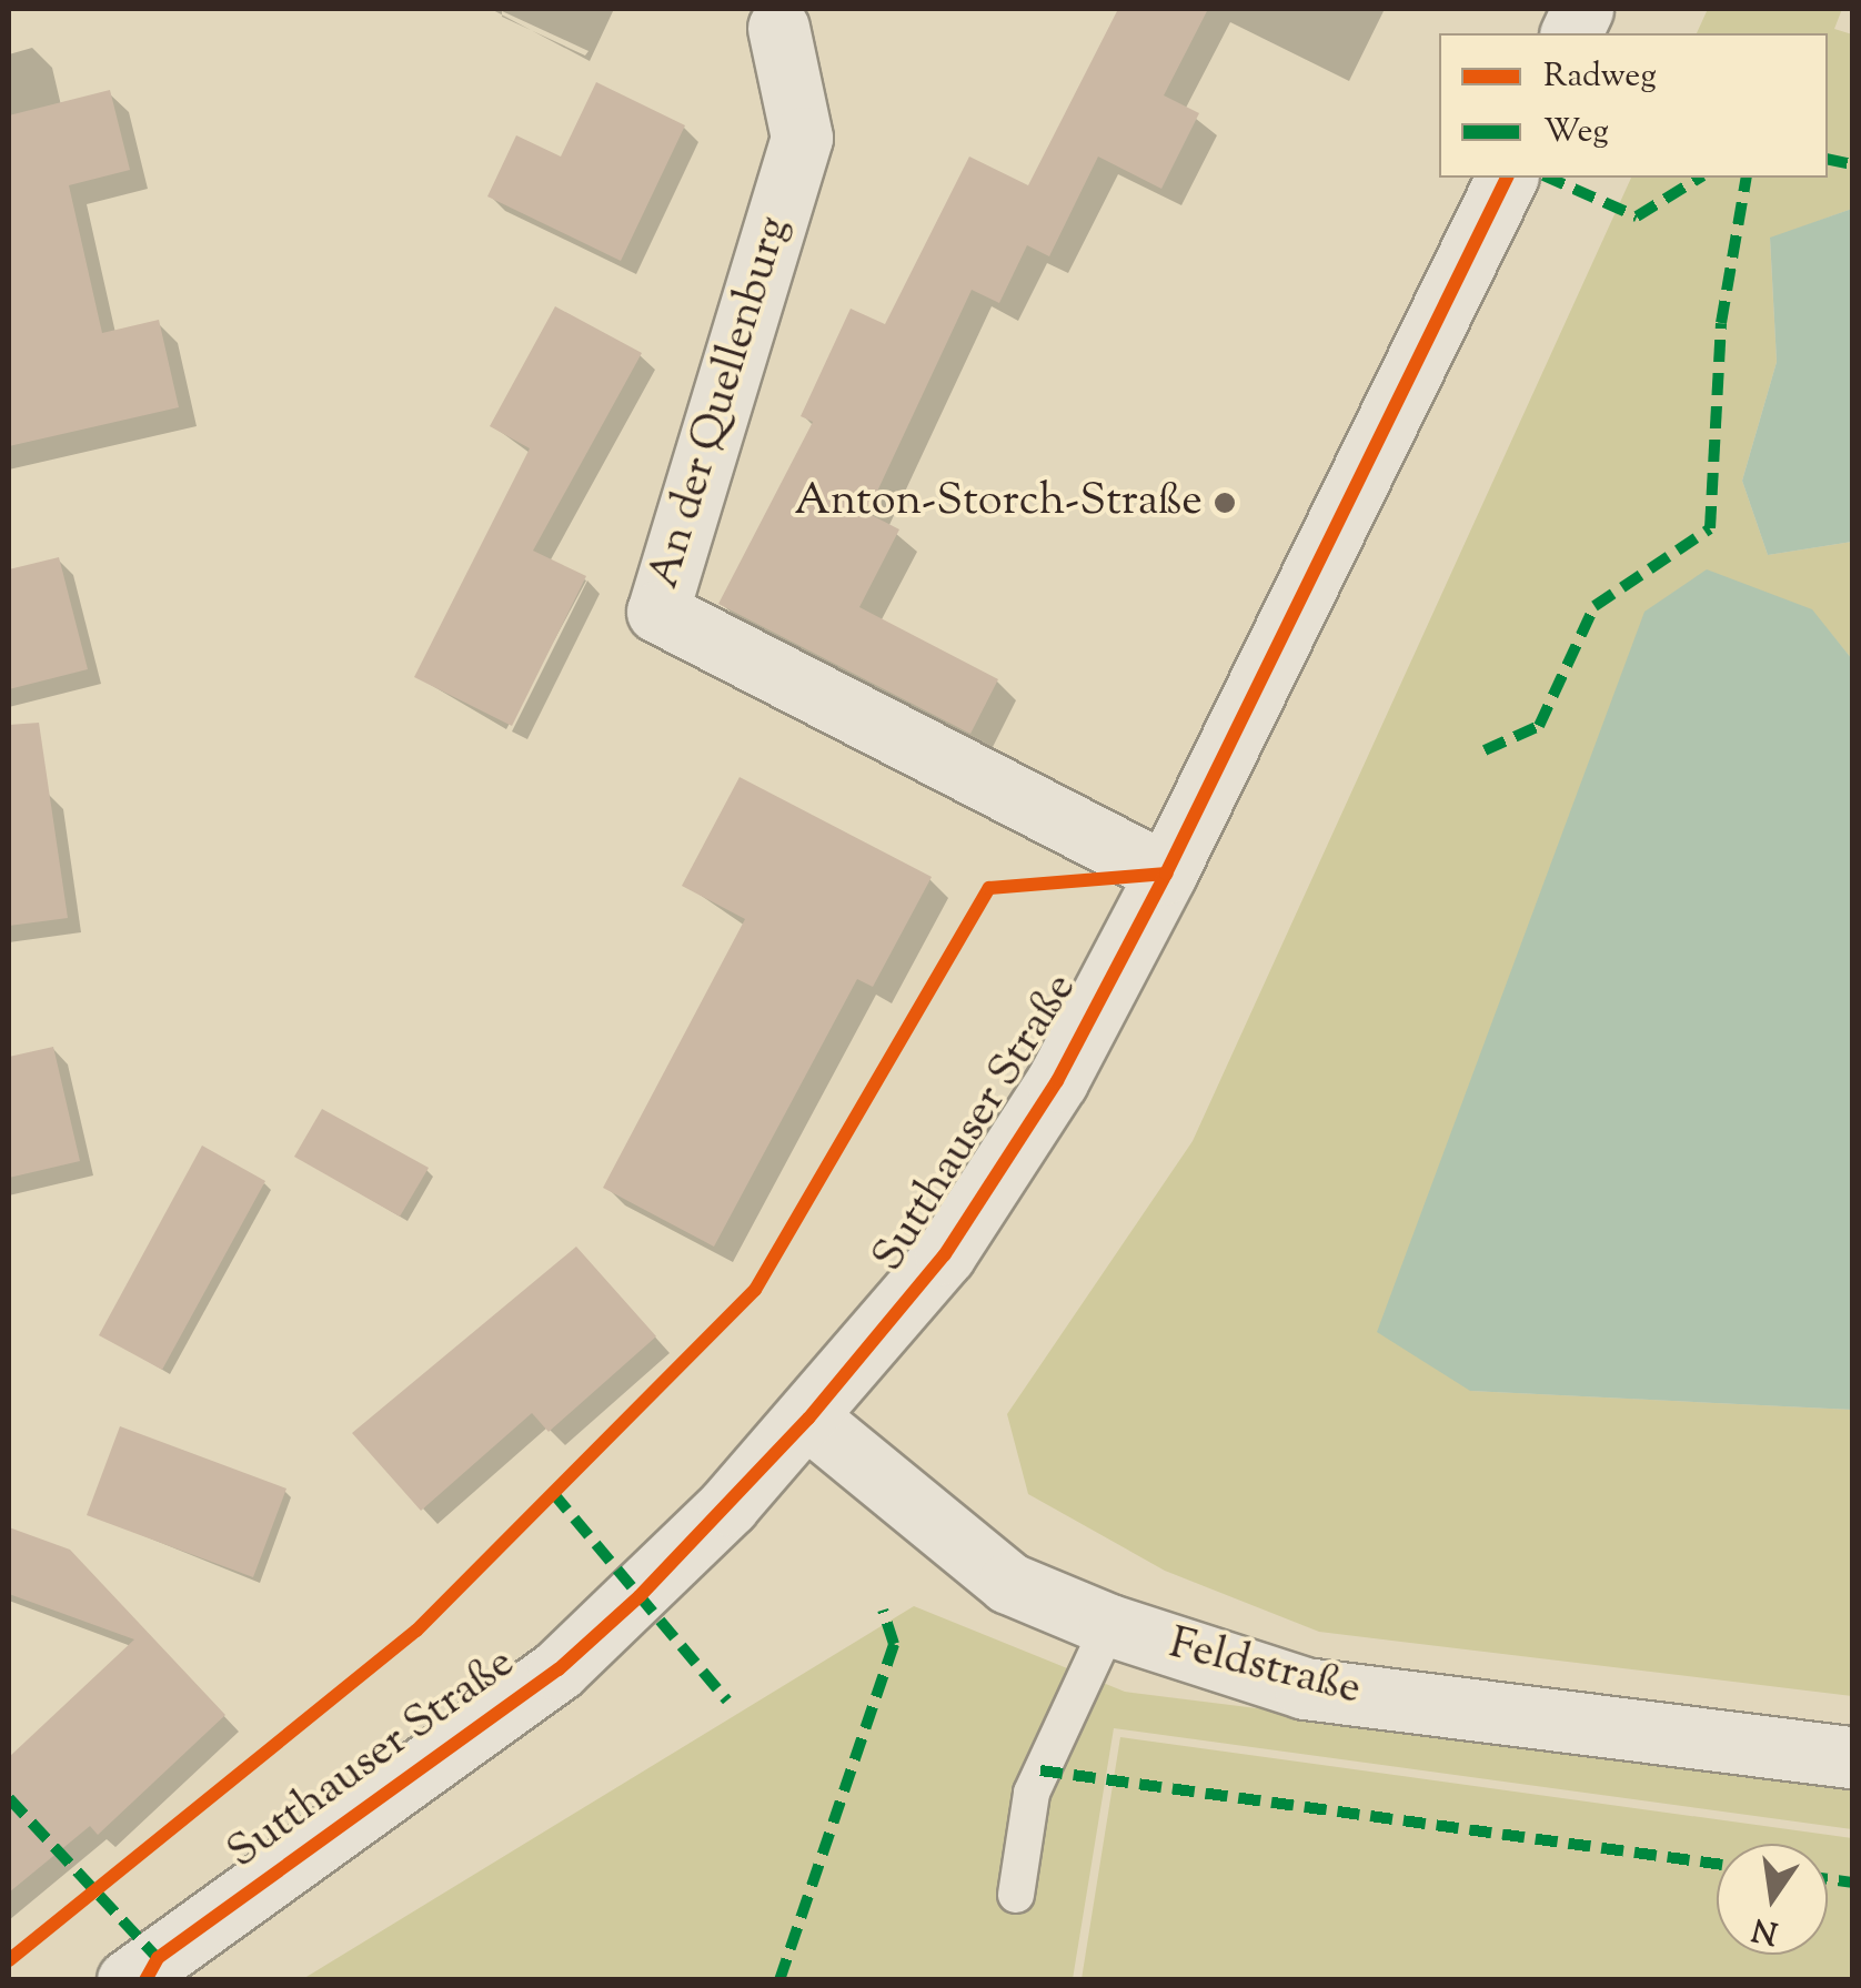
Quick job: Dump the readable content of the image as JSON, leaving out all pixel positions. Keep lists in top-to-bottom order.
{
  "streets": {
    "street": ["An der Quellenburg", "Sutthauser Straße", "Feldstraße"]
  },
  "crossings": [
    ["An der Quellenburg", "Sutthauser Straße"],
    ["Sutthauser Straße", "Feldstraße"]
  ],
  "places": ["Anton-Storch-Straße"],
  "legend": ["Radweg", "Weg"],
  "north": "bottom"
}
